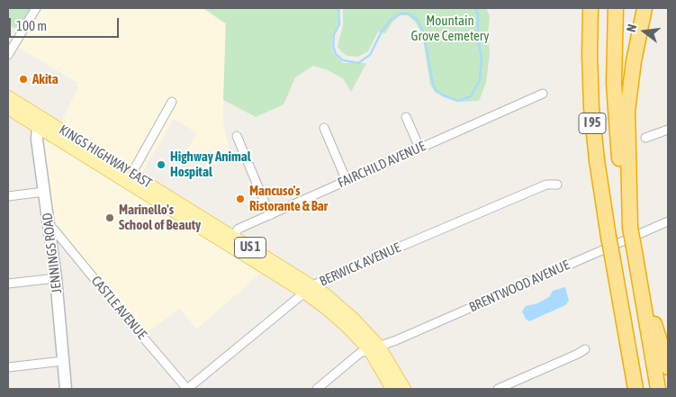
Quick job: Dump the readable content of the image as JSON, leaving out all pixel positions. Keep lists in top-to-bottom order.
{
  "streets": {
    "highway": ["I 95"],
    "main road": ["KINGS HIGHWAY EAST", "US 1"],
    "street": [
      "FAIRCHILD AVENUE",
      "JENNINGS ROAD",
      "BERWICK AVENUE",
      "BRENTWOOD AVENUE",
      "CASTLE AVENUE"
    ]
  },
  "crossings": [
    ["KINGS HIGHWAY EAST", "FAIRCHILD AVENUE"],
    ["KINGS HIGHWAY EAST", "JENNINGS ROAD"],
    ["KINGS HIGHWAY EAST", "BERWICK AVENUE"],
    ["KINGS HIGHWAY EAST", "BRENTWOOD AVENUE"],
    ["JENNINGS ROAD", "CASTLE AVENUE"],
    ["BERWICK AVENUE", "CASTLE AVENUE"]
  ],
  "parks": ["Mountain Grove Cemetery"],
  "places": [
    "Akita",
    "Highway Animal Hospital",
    "Mancuso's Ristorante & Bar",
    "Marinello's School of Beauty"
  ],
  "scale_bar": "100 m",
  "north": "left"
}
